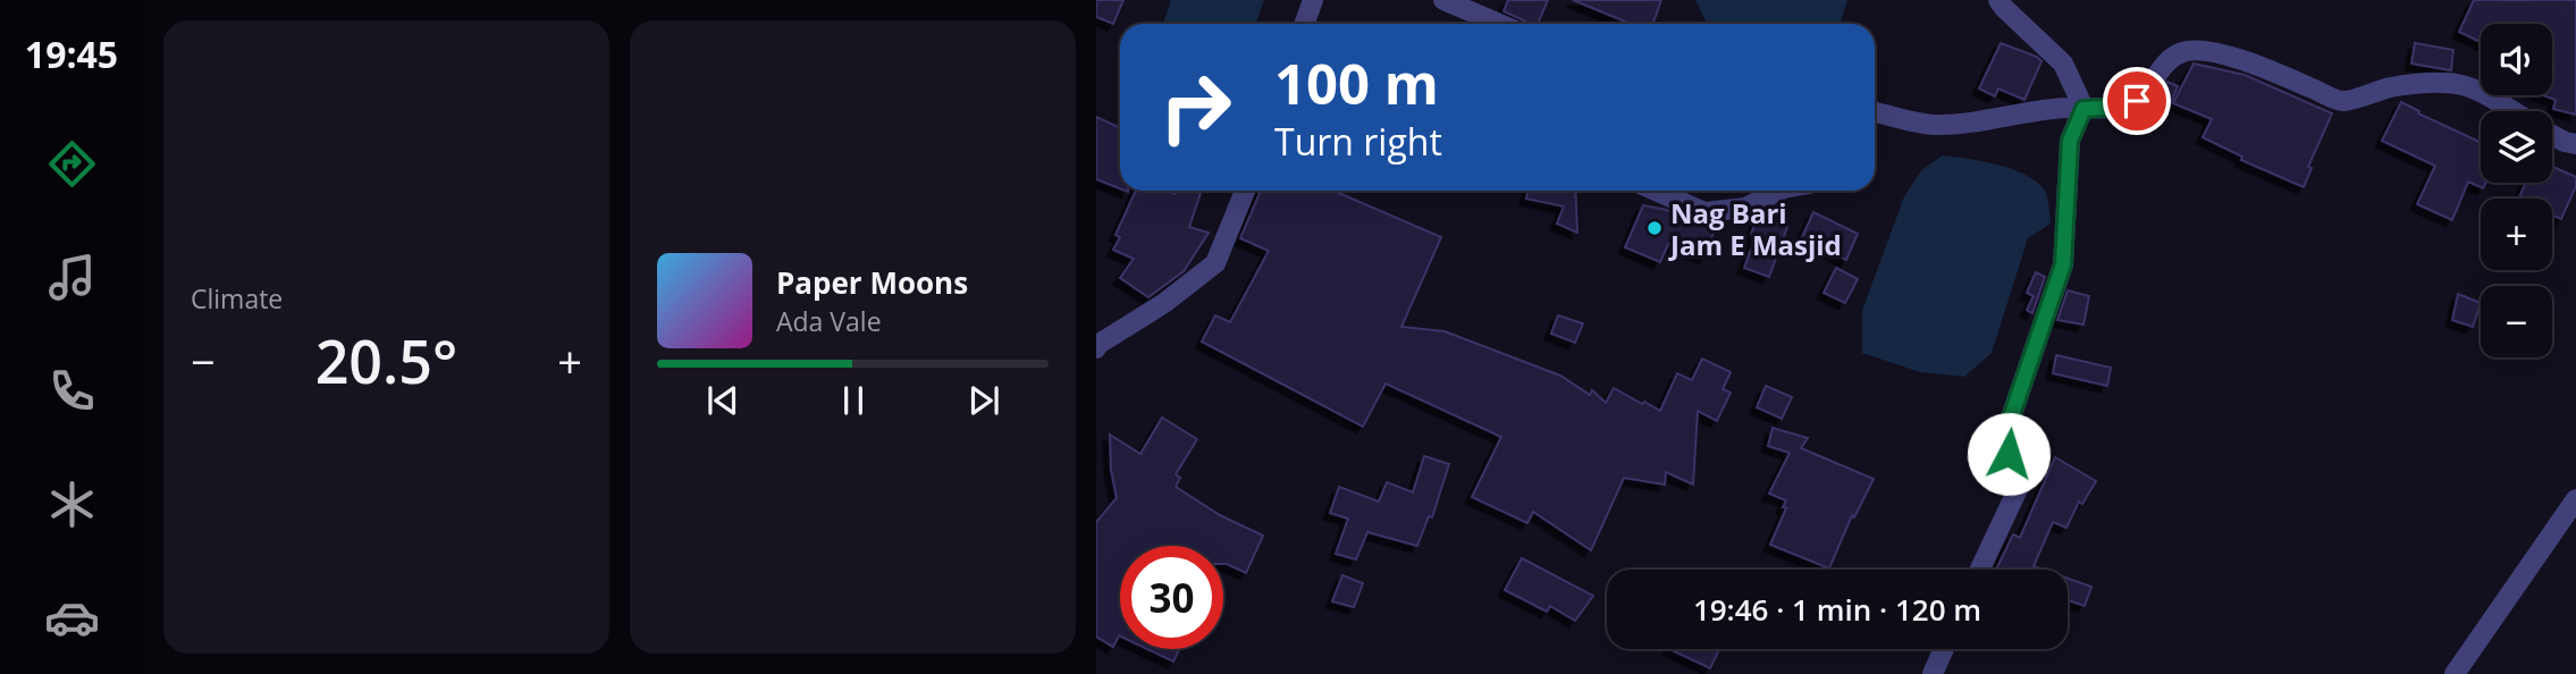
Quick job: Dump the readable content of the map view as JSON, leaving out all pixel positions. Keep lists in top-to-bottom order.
{
  "places": ["Nag Bari Jam E Masjid"],
  "page": {
    "tabs": "19:45",
    "tile": "Climate",
    "map_buttons": ["+", "−"],
    "turn": ["100 m", "Turn right"],
    "song": ["Paper Moons", "Ada Vale"],
    "heat": ["−", "20.5°", "+"],
    "limit": "30",
    "trip": "19:46 · 1 min · 120 m"
  }
}
